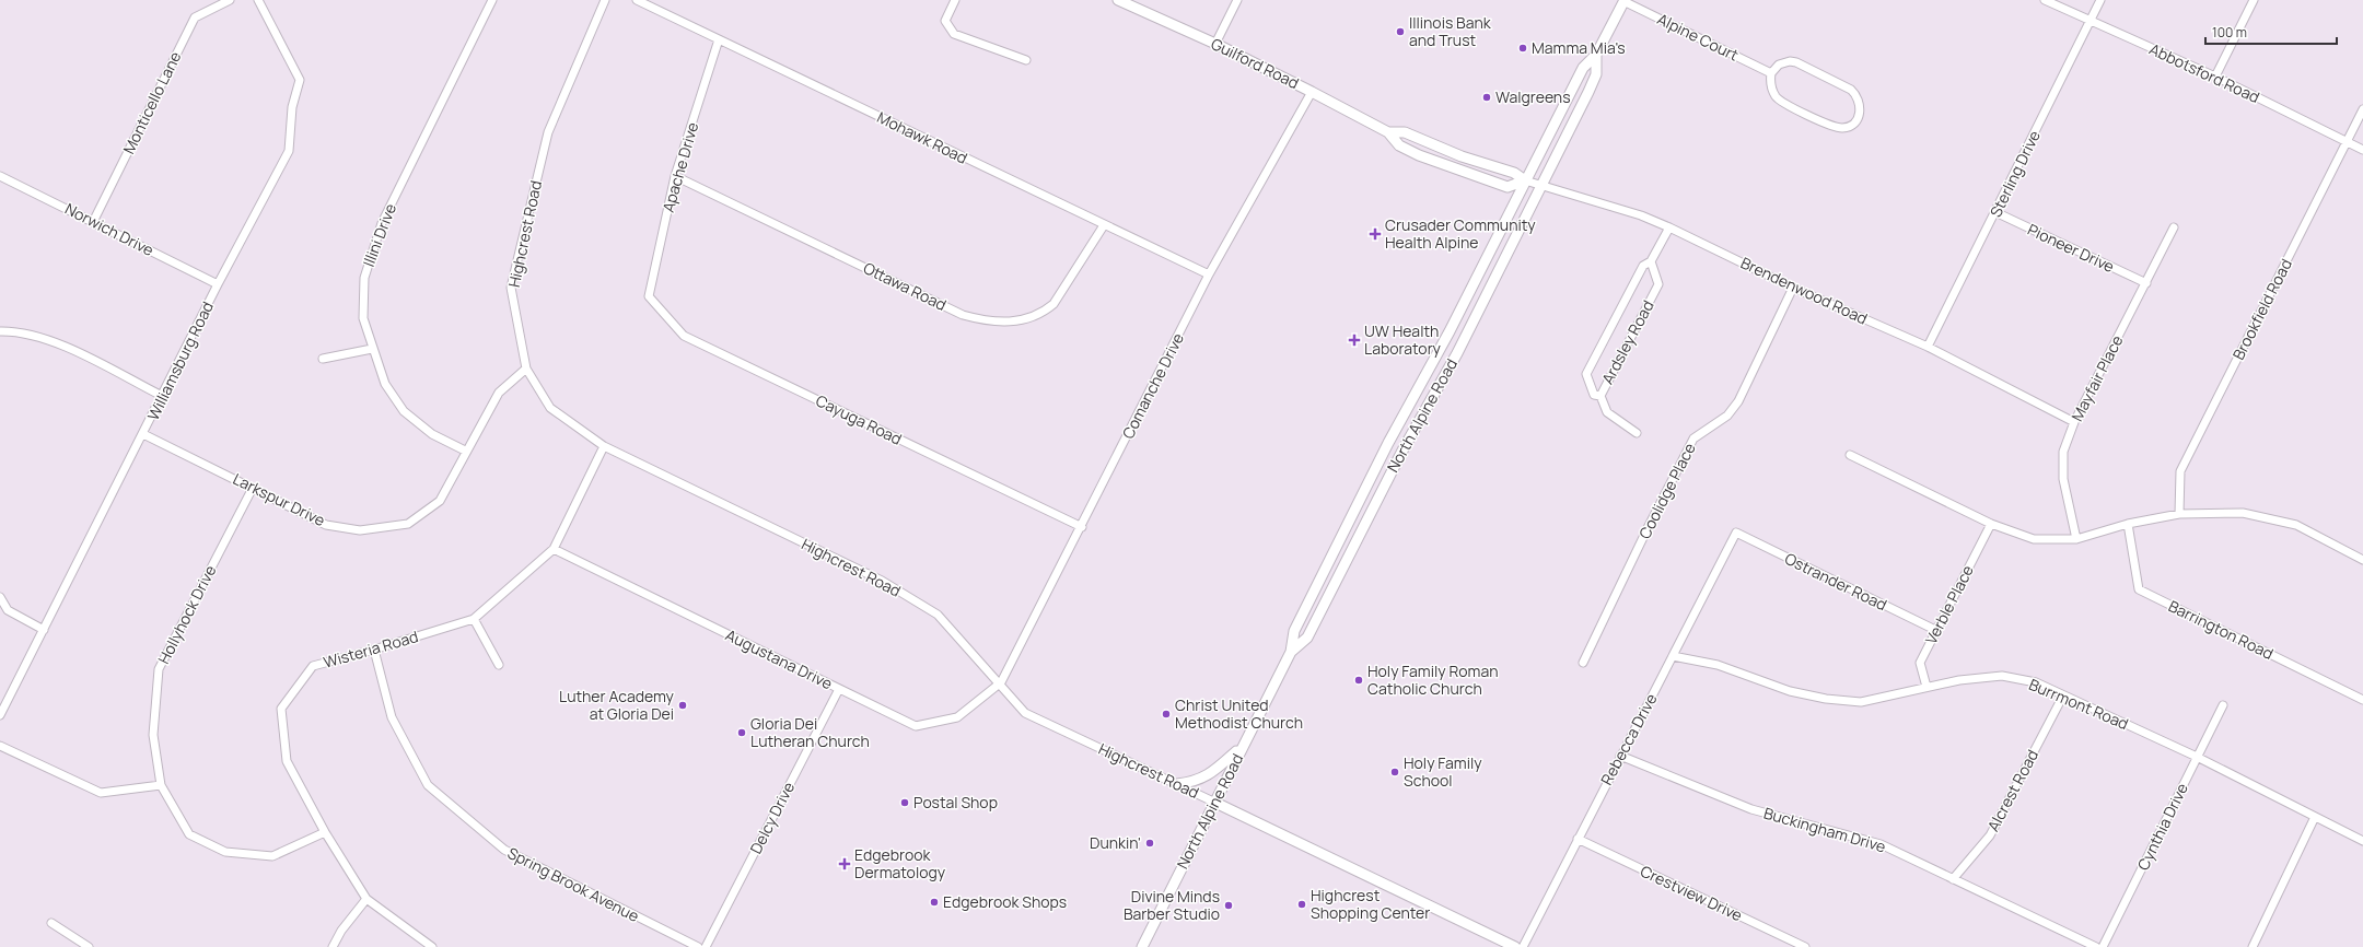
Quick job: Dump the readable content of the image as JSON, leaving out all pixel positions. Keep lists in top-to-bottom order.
{
  "streets": {
    "main road": ["Guilford Road", "Highcrest Road", "North Alpine Road"],
    "street": [
      "Alpine Court",
      "Abbotsford Road",
      "Monticello Lane",
      "Mohawk Road",
      "Apache Drive",
      "Sterling Drive",
      "Norwich Drive",
      "Illini Drive",
      "Pioneer Drive",
      "Ottawa Road",
      "Brendenwood Road",
      "Brookfield Road",
      "Ardsley Road",
      "Williamsburg Road",
      "Mayfair Place",
      "Comanche Drive",
      "Cayuga Road",
      "Coolidge Place",
      "Larkspur Drive",
      "Ostrander Road",
      "Verble Place",
      "Hollyhock Drive",
      "Barrington Road",
      "Wisteria Road",
      "Augustana Drive",
      "Burrmont Road",
      "Rebecca Drive",
      "Alcrest Road",
      "Delcy Drive",
      "Cynthia Drive",
      "Buckingham Drive",
      "Spring Brook Avenue",
      "Crestview Drive"
    ]
  },
  "crossings": [
    ["Alpine Court", "North Alpine Road"],
    ["Guilford Road", "Brendenwood Road"],
    ["Guilford Road", "Comanche Drive"],
    ["Guilford Road", "North Alpine Road"],
    ["Abbotsford Road", "Sterling Drive"],
    ["Abbotsford Road", "Brookfield Road"],
    ["Monticello Lane", "Norwich Drive"],
    ["Mohawk Road", "Apache Drive"],
    ["Mohawk Road", "Ottawa Road"],
    ["Mohawk Road", "Comanche Drive"],
    ["Apache Drive", "Ottawa Road"],
    ["Apache Drive", "Cayuga Road"],
    ["Sterling Drive", "Pioneer Drive"],
    ["Sterling Drive", "Brendenwood Road"],
    ["Norwich Drive", "Williamsburg Road"],
    ["Highcrest Road", "Comanche Drive"],
    ["Highcrest Road", "North Alpine Road"],
    ["Highcrest Road", "Larkspur Drive"],
    ["Highcrest Road", "Wisteria Road"],
    ["Highcrest Road", "Augustana Drive"],
    ["Illini Drive", "Larkspur Drive"],
    ["Pioneer Drive", "Mayfair Place"],
    ["Brendenwood Road", "Ardsley Road"],
    ["Brendenwood Road", "Mayfair Place"],
    ["Brendenwood Road", "North Alpine Road"],
    ["Brendenwood Road", "Coolidge Place"],
    ["Williamsburg Road", "Larkspur Drive"],
    ["Comanche Drive", "Cayuga Road"],
    ["Comanche Drive", "Augustana Drive"],
    ["Larkspur Drive", "Hollyhock Drive"],
    ["Ostrander Road", "Verble Place"],
    ["Ostrander Road", "Rebecca Drive"],
    ["Verble Place", "Burrmont Road"],
    ["Hollyhock Drive", "Wisteria Road"],
    ["Wisteria Road", "Augustana Drive"],
    ["Wisteria Road", "Spring Brook Avenue"],
    ["Augustana Drive", "Delcy Drive"],
    ["Burrmont Road", "Rebecca Drive"],
    ["Burrmont Road", "Alcrest Road"],
    ["Burrmont Road", "Cynthia Drive"],
    ["Rebecca Drive", "Buckingham Drive"],
    ["Rebecca Drive", "Crestview Drive"],
    ["Alcrest Road", "Buckingham Drive"]
  ],
  "places": {
    "other": [
      "Illinois Bank and Trust",
      "Mamma Mia's",
      "Walgreens",
      "Holy Family Roman Catholic Church",
      "Luther Academy at Gloria Dei",
      "Christ United Methodist Church",
      "Gloria Dei Lutheran Church",
      "Holy Family School",
      "Postal Shop",
      "Dunkin'",
      "Edgebrook Shops",
      "Highcrest Shopping Center",
      "Divine Minds Barber Studio"
    ],
    "health": ["Crusader Community Health Alpine", "UW Health Laboratory", "Edgebrook Dermatology"]
  },
  "scale_bar": "100 m"
}
